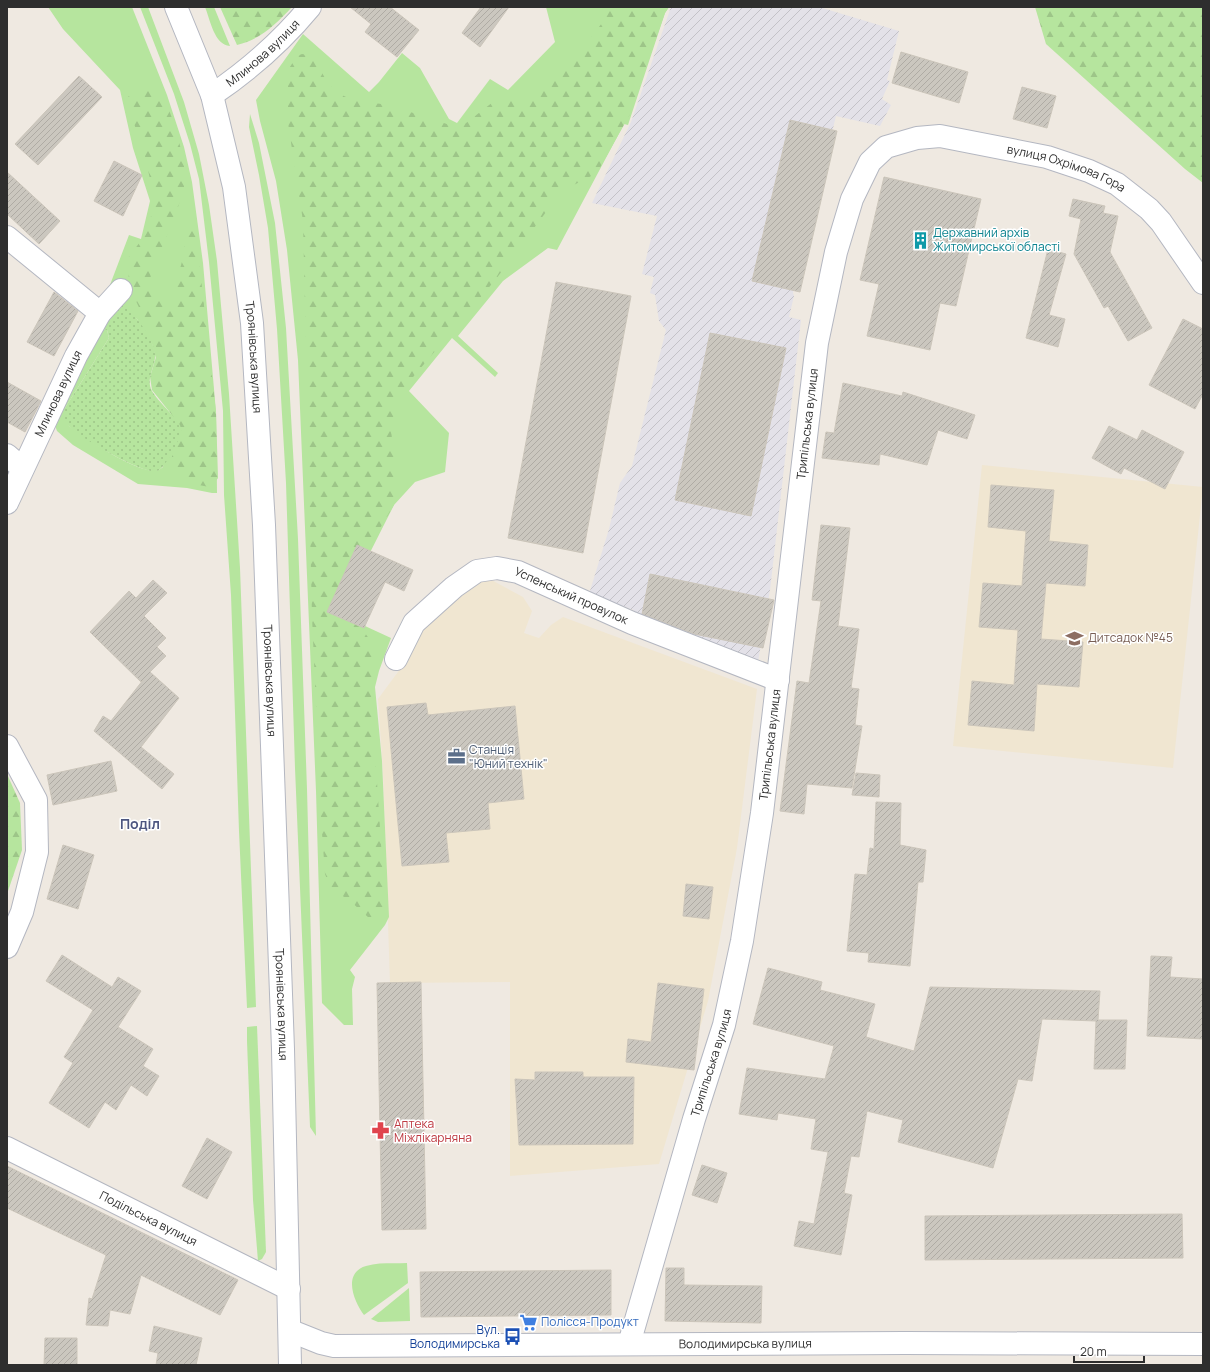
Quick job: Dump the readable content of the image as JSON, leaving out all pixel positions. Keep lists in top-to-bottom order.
{
  "streets": {
    "street": [
      "Млинова вулиця",
      "вулиця Охрімова Гора",
      "Троянівська вулиця",
      "Трипільська вулиця",
      "Успенський провулок",
      "Подільська вулиця",
      "Володимирська вулиця"
    ]
  },
  "crossings": [
    ["Млинова вулиця", "Троянівська вулиця"],
    ["вулиця Охрімова Гора", "Трипільська вулиця"],
    ["Троянівська вулиця", "Подільська вулиця"],
    ["Троянівська вулиця", "Володимирська вулиця"],
    ["Трипільська вулиця", "Успенський провулок"],
    ["Трипільська вулиця", "Володимирська вулиця"]
  ],
  "districts": ["Поділ"],
  "places": {
    "building": ["Державний архів Житомирської області"],
    "school or university": ["Дитсадок №45"],
    "office": ["Станція \"Юний технік\""],
    "pharmacy": ["Аптека Міжлікарняна"],
    "supermarket": ["Полісся-Продукт"],
    "bus stop": ["Вул. Володимирська"]
  },
  "scale_bar": "20 m"
}
